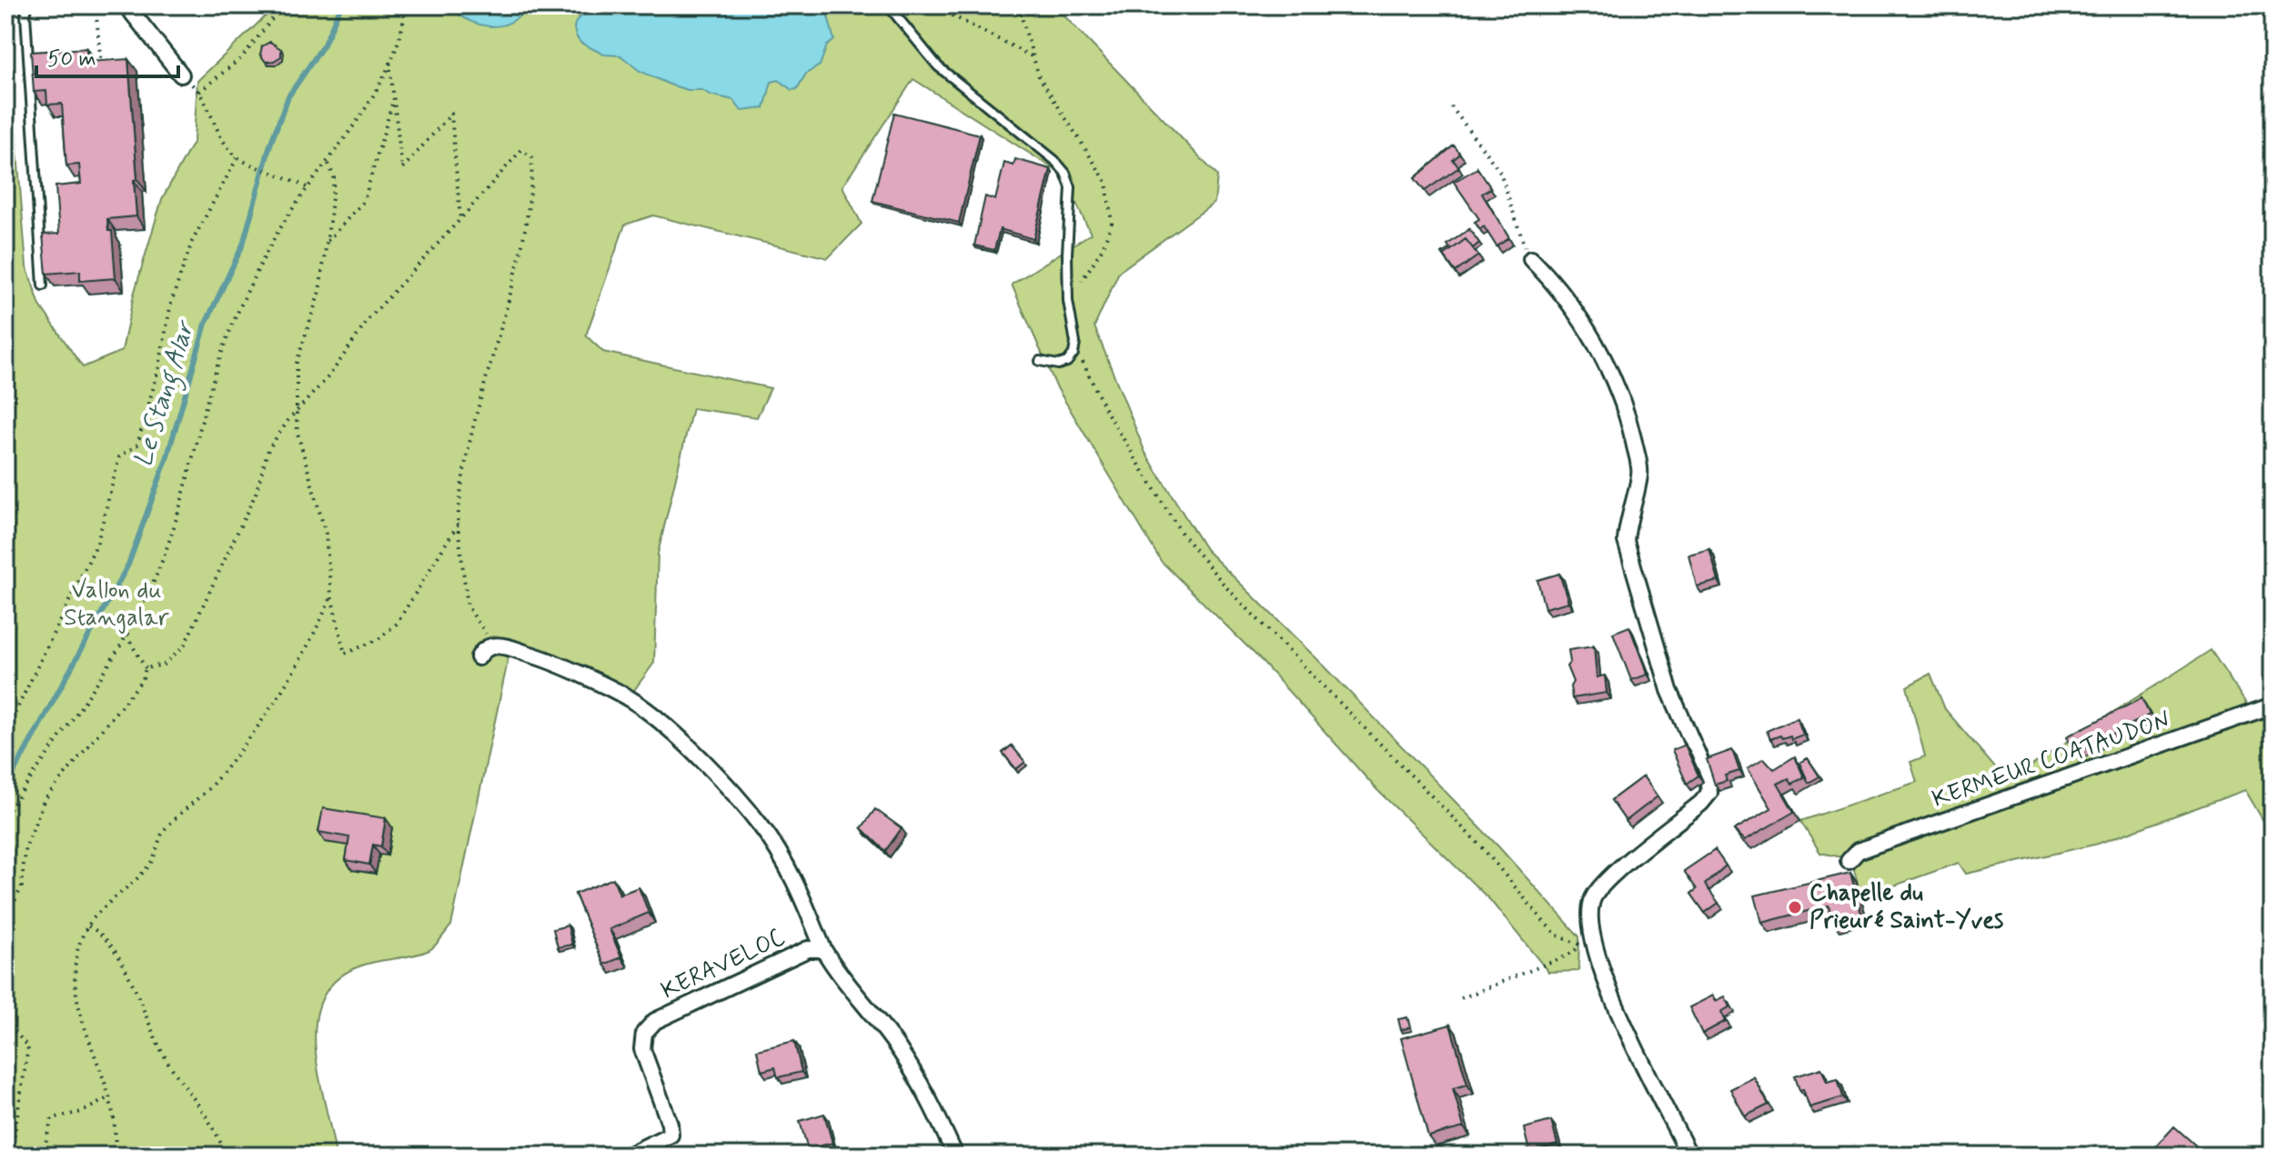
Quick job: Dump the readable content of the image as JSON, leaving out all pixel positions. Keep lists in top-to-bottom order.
{
  "streets": {
    "street": ["KERMEUR COATAUDON", "KERAVELOC"]
  },
  "water": ["Le Stang Alar"],
  "parks": ["Vallon du Stangalar"],
  "places": ["Chapelle du Prieuré Saint-Yves"],
  "scale_bar": "50 m"
}
